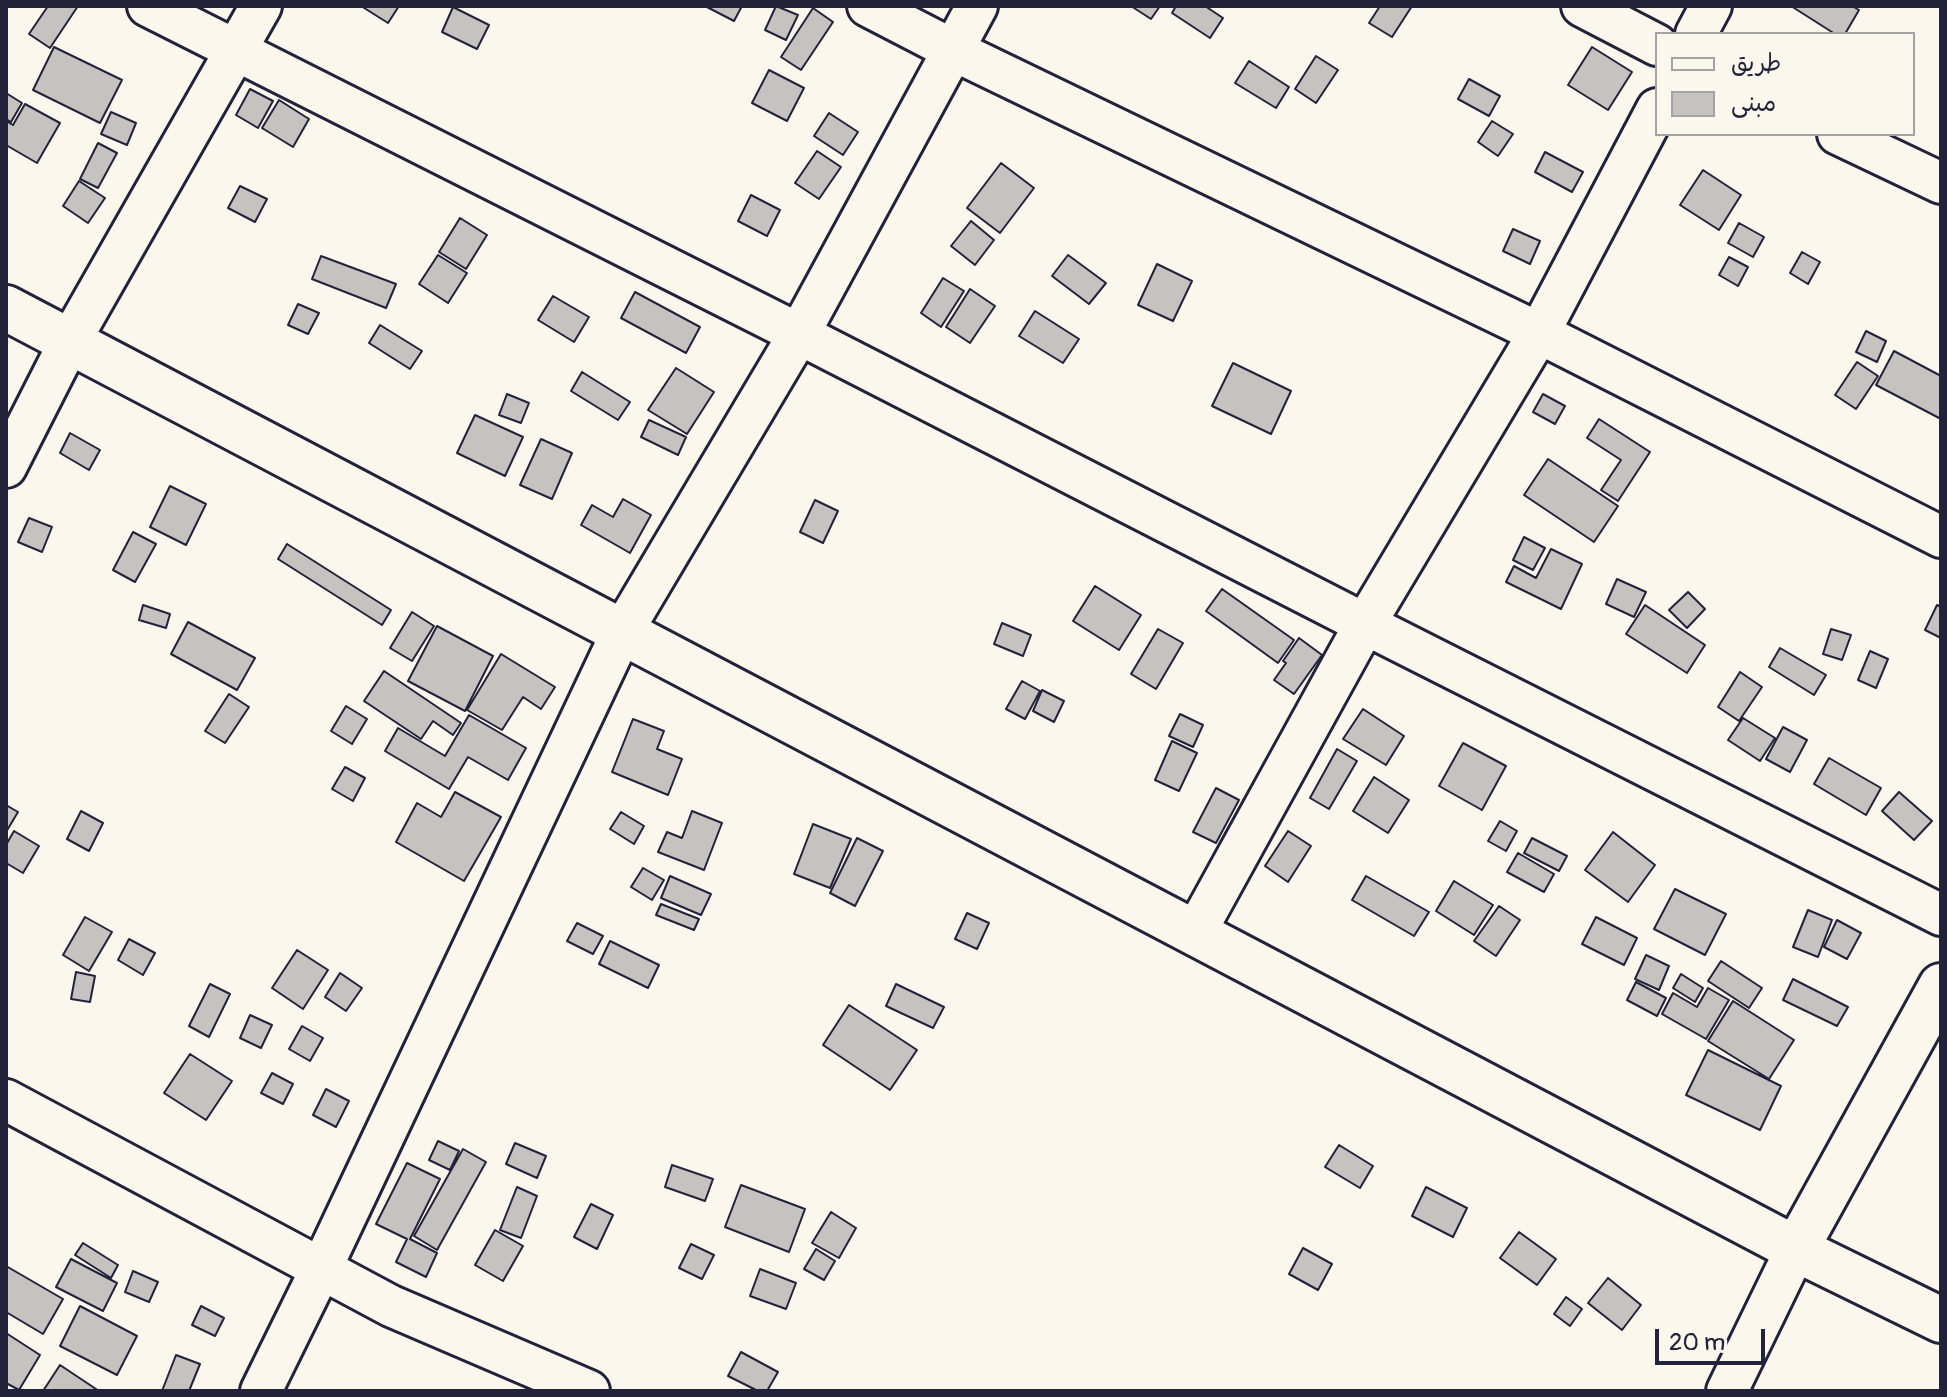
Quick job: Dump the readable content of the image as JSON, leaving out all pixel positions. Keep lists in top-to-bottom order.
{
  "legend": ["طريق", "مبنى"],
  "scale_bar": "20 m"
}
